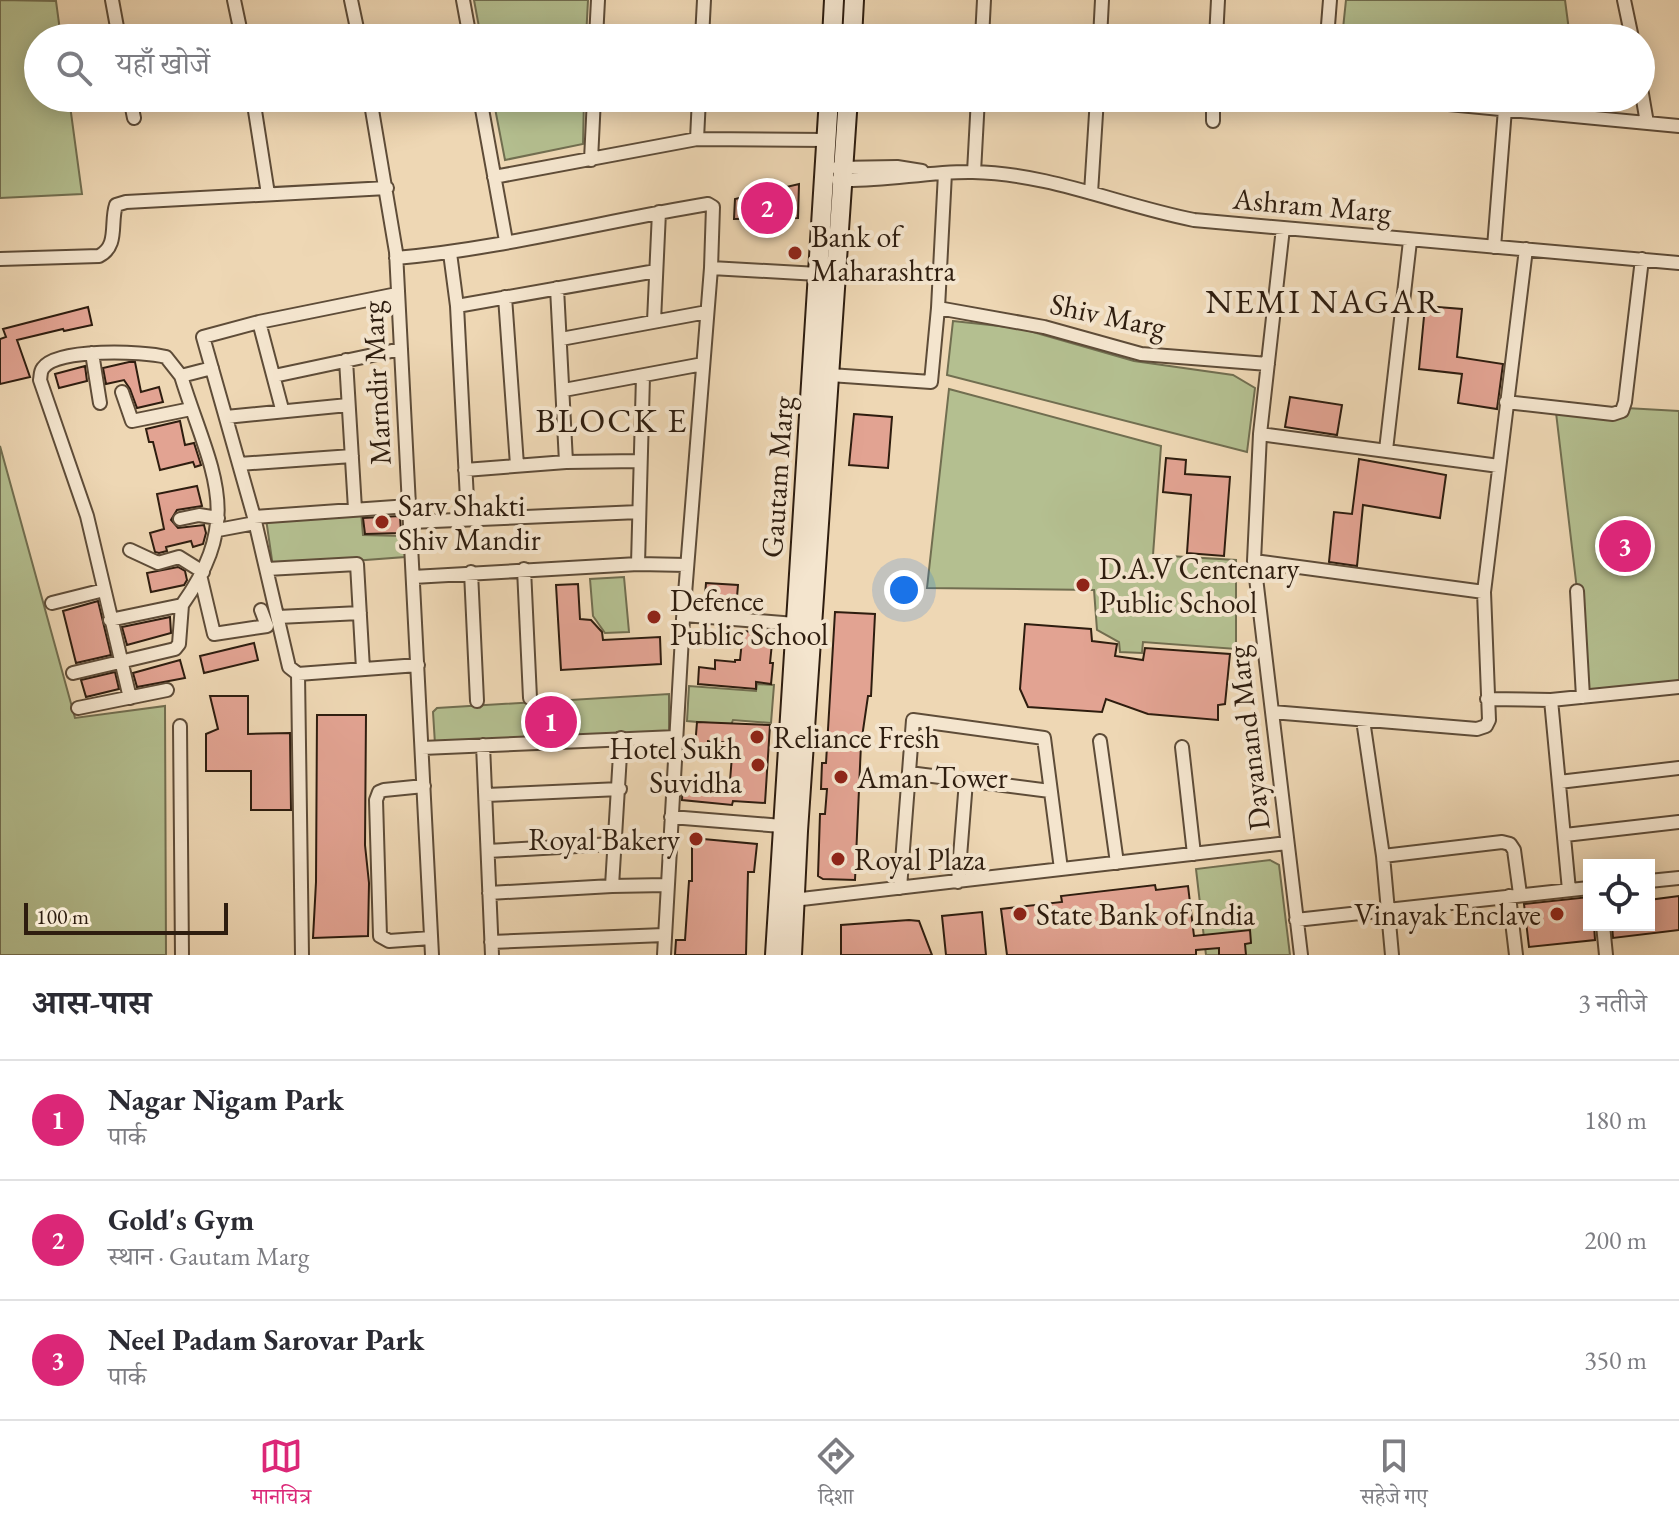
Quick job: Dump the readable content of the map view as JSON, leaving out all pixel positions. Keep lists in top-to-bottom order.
{
  "streets": {
    "street": [
      "Ashram Marg",
      "Shiv Marg",
      "Marndir Marg",
      "Gautam Marg",
      "Dayanand Marg"
    ]
  },
  "crossings": [
    ["Ashram Marg", "Gautam Marg"],
    ["Ashram Marg", "Dayanand Marg"],
    ["Shiv Marg", "Dayanand Marg"]
  ],
  "districts": ["NEMI NAGAR", "BLOCK E"],
  "places": [
    "Bank of Maharashtra",
    "Sarv Shakti Shiv Mandir",
    "D.A.V Centenary Public School",
    "Defence Public School",
    "Reliance Fresh",
    "Hotel Sukh Suvidha",
    "Aman Tower",
    "Royal Bakery",
    "Royal Plaza",
    "State Bank of India",
    "Vinayak Enclave"
  ],
  "scale_bar": "100 m",
  "page": {
    "search": "यहाँ खोजें",
    "pins": ["2", "3", "1"],
    "scale": "100 m",
    "heading": ["आस-पास", "3 नतीजे"],
    "list": [
      {
        "mark": "1",
        "name": "Nagar Nigam Park",
        "note": "पार्क",
        "value": "180 m"
      },
      {
        "mark": "2",
        "name": "Gold's Gym",
        "note": "स्थान · Gautam Marg",
        "value": "200 m"
      },
      {
        "mark": "3",
        "name": "Neel Padam Sarovar Park",
        "note": "पार्क",
        "value": "350 m"
      }
    ],
    "nav": ["मानचित्र", "दिशा", "सहेजे गए"]
  }
}
